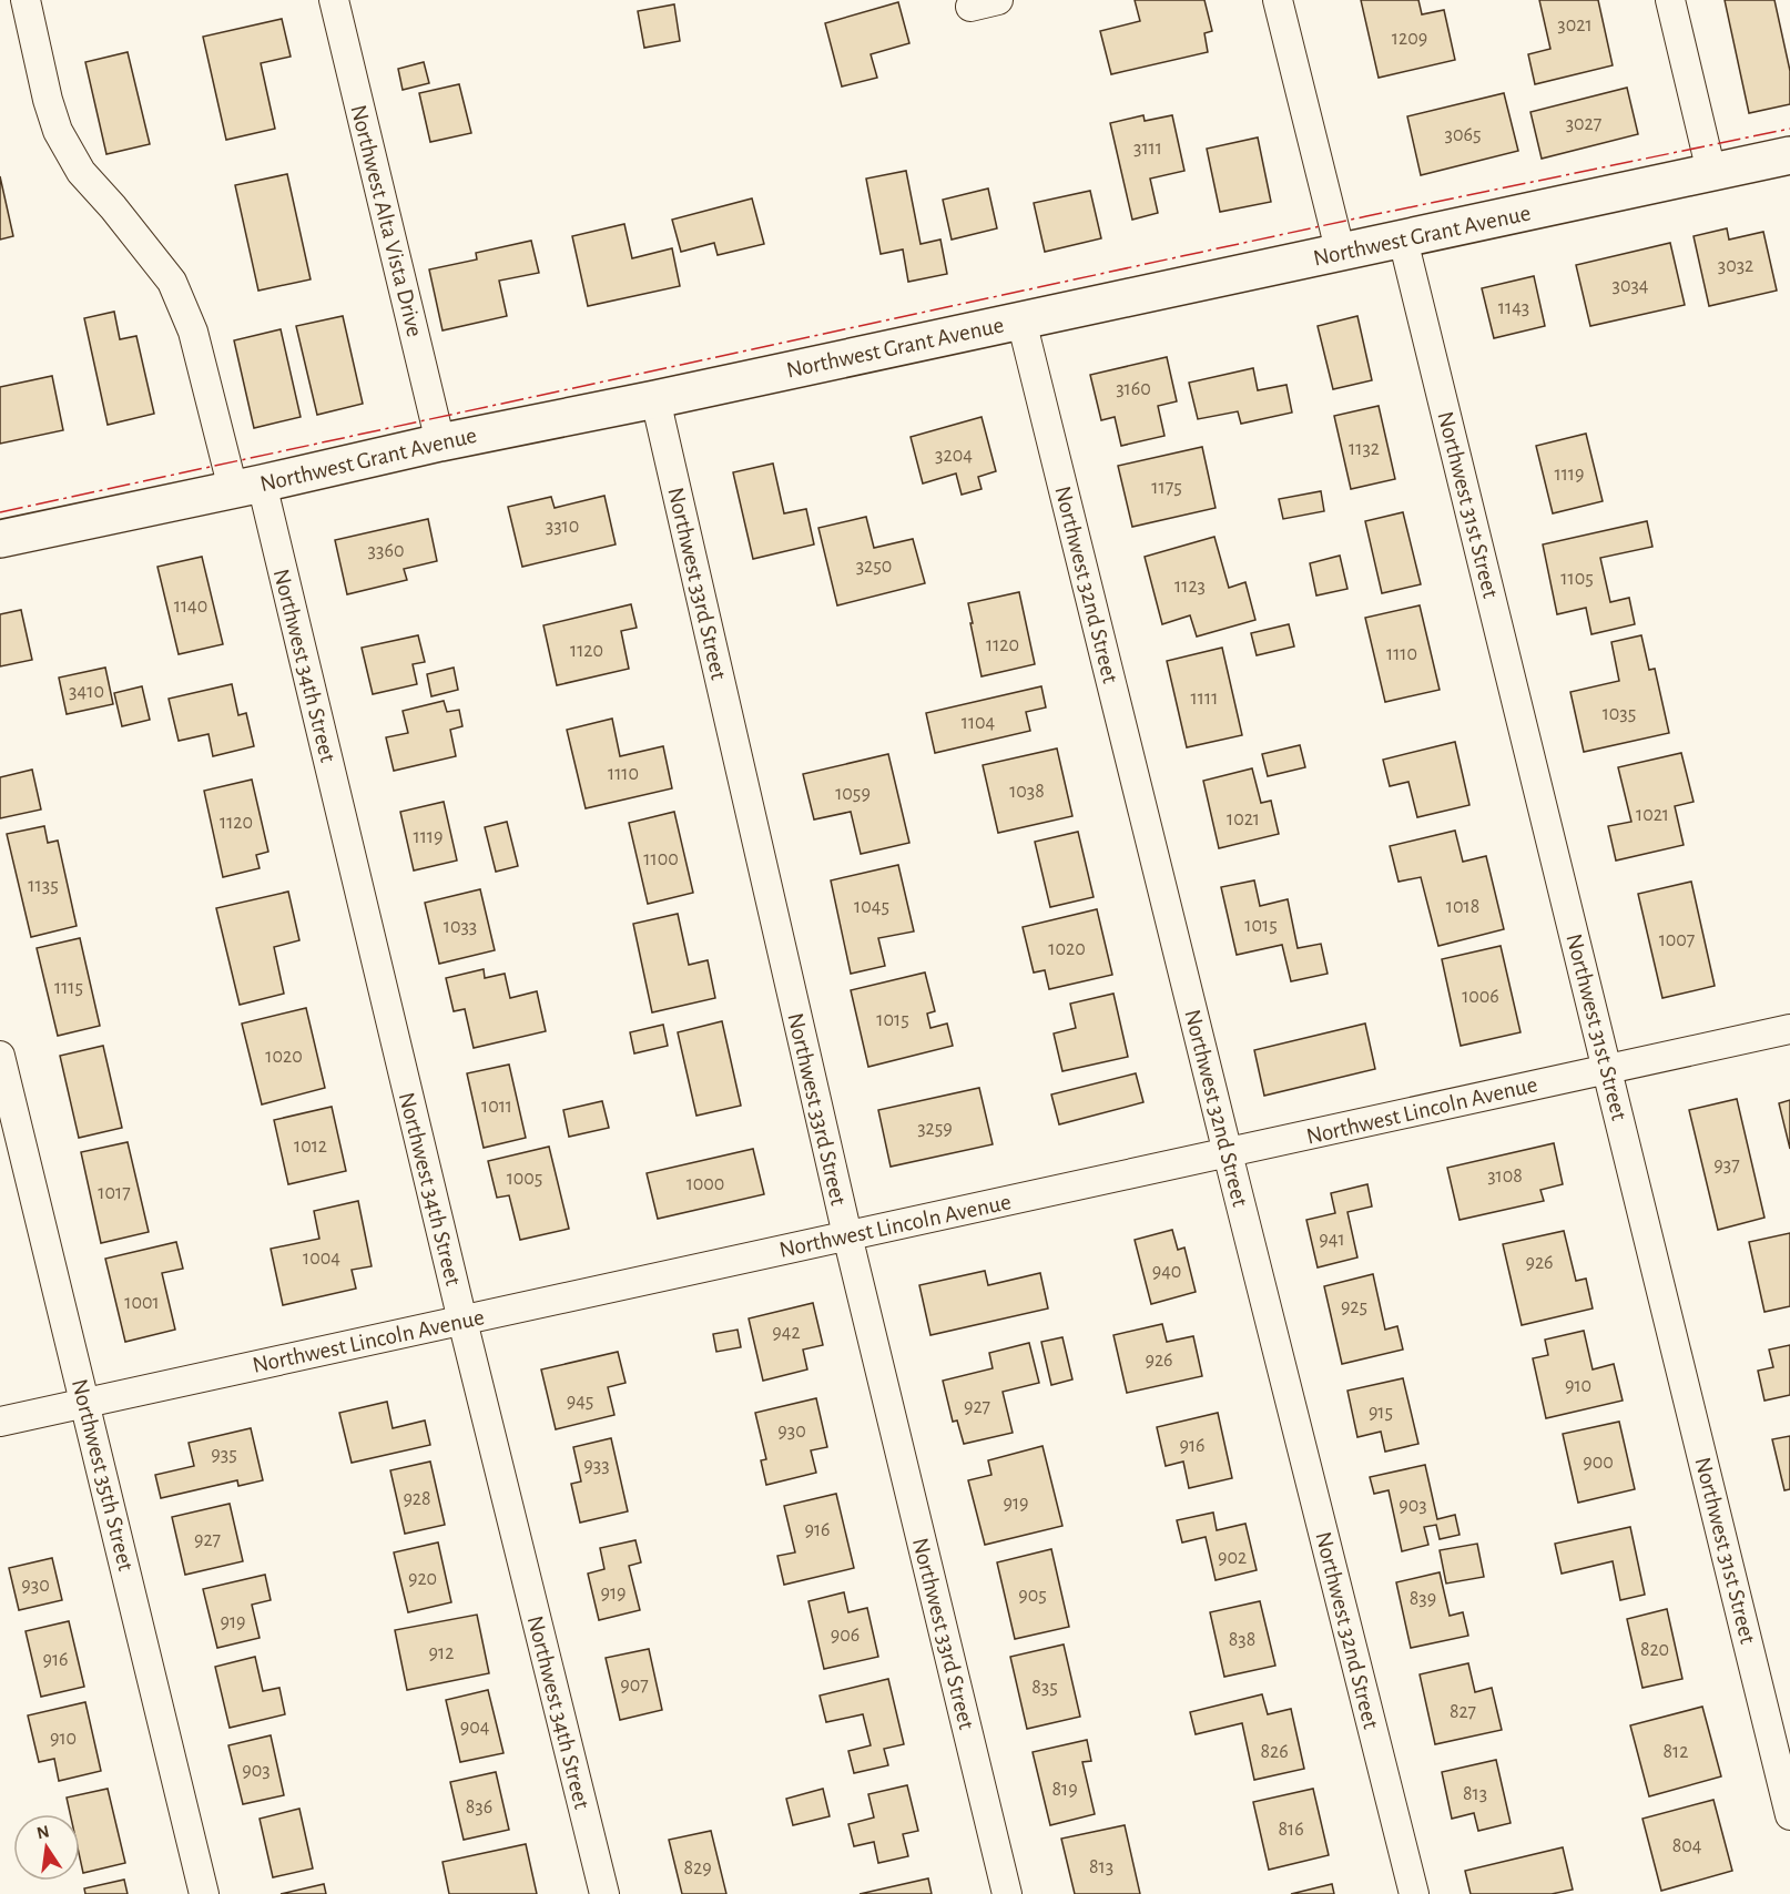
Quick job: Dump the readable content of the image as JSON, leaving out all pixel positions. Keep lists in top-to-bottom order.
{
  "streets": {
    "street": [
      "Northwest Alta Vista Drive",
      "Northwest Grant Avenue",
      "Northwest 31st Street",
      "Northwest 33rd Street",
      "Northwest 32nd Street",
      "Northwest 34th Street",
      "Northwest Lincoln Avenue",
      "Northwest 35th Street"
    ]
  },
  "crossings": [
    ["Northwest Alta Vista Drive", "Northwest Grant Avenue"],
    ["Northwest Grant Avenue", "Northwest 31st Street"],
    ["Northwest Grant Avenue", "Northwest 33rd Street"],
    ["Northwest Grant Avenue", "Northwest 32nd Street"],
    ["Northwest Grant Avenue", "Northwest 34th Street"],
    ["Northwest 31st Street", "Northwest Lincoln Avenue"],
    ["Northwest 33rd Street", "Northwest Lincoln Avenue"],
    ["Northwest 32nd Street", "Northwest Lincoln Avenue"],
    ["Northwest 34th Street", "Northwest Lincoln Avenue"],
    ["Northwest Lincoln Avenue", "Northwest 35th Street"]
  ],
  "house_numbers": [
    "3021",
    "1209",
    "3027",
    "3065",
    "3111",
    "3032",
    "3034",
    "1143",
    "3160",
    "1132",
    "3204",
    "1119",
    "1175",
    "3310",
    "3360",
    "3250",
    "1105",
    "1123",
    "1140",
    "1120",
    "1120",
    "1110",
    "3410",
    "1111",
    "1035",
    "1104",
    "1110",
    "1038",
    "1059",
    "1021",
    "1021",
    "1120",
    "1119",
    "1100",
    "1135",
    "1045",
    "1018",
    "1015",
    "1033",
    "1007",
    "1020",
    "1115",
    "1006",
    "1015",
    "1020",
    "1011",
    "3259",
    "1012",
    "937",
    "3108",
    "1005",
    "1000",
    "1017",
    "941",
    "1004",
    "926",
    "940",
    "1001",
    "925",
    "942",
    "926",
    "910",
    "945",
    "927",
    "915",
    "930",
    "916",
    "935",
    "900",
    "933",
    "928",
    "919",
    "903",
    "916",
    "927",
    "902",
    "920",
    "930",
    "919",
    "905",
    "839",
    "919",
    "906",
    "838",
    "820",
    "912",
    "916",
    "907",
    "835",
    "827",
    "904",
    "910",
    "826",
    "812",
    "903",
    "819",
    "813",
    "836",
    "816",
    "804",
    "813",
    "829"
  ],
  "north": "top"
}
